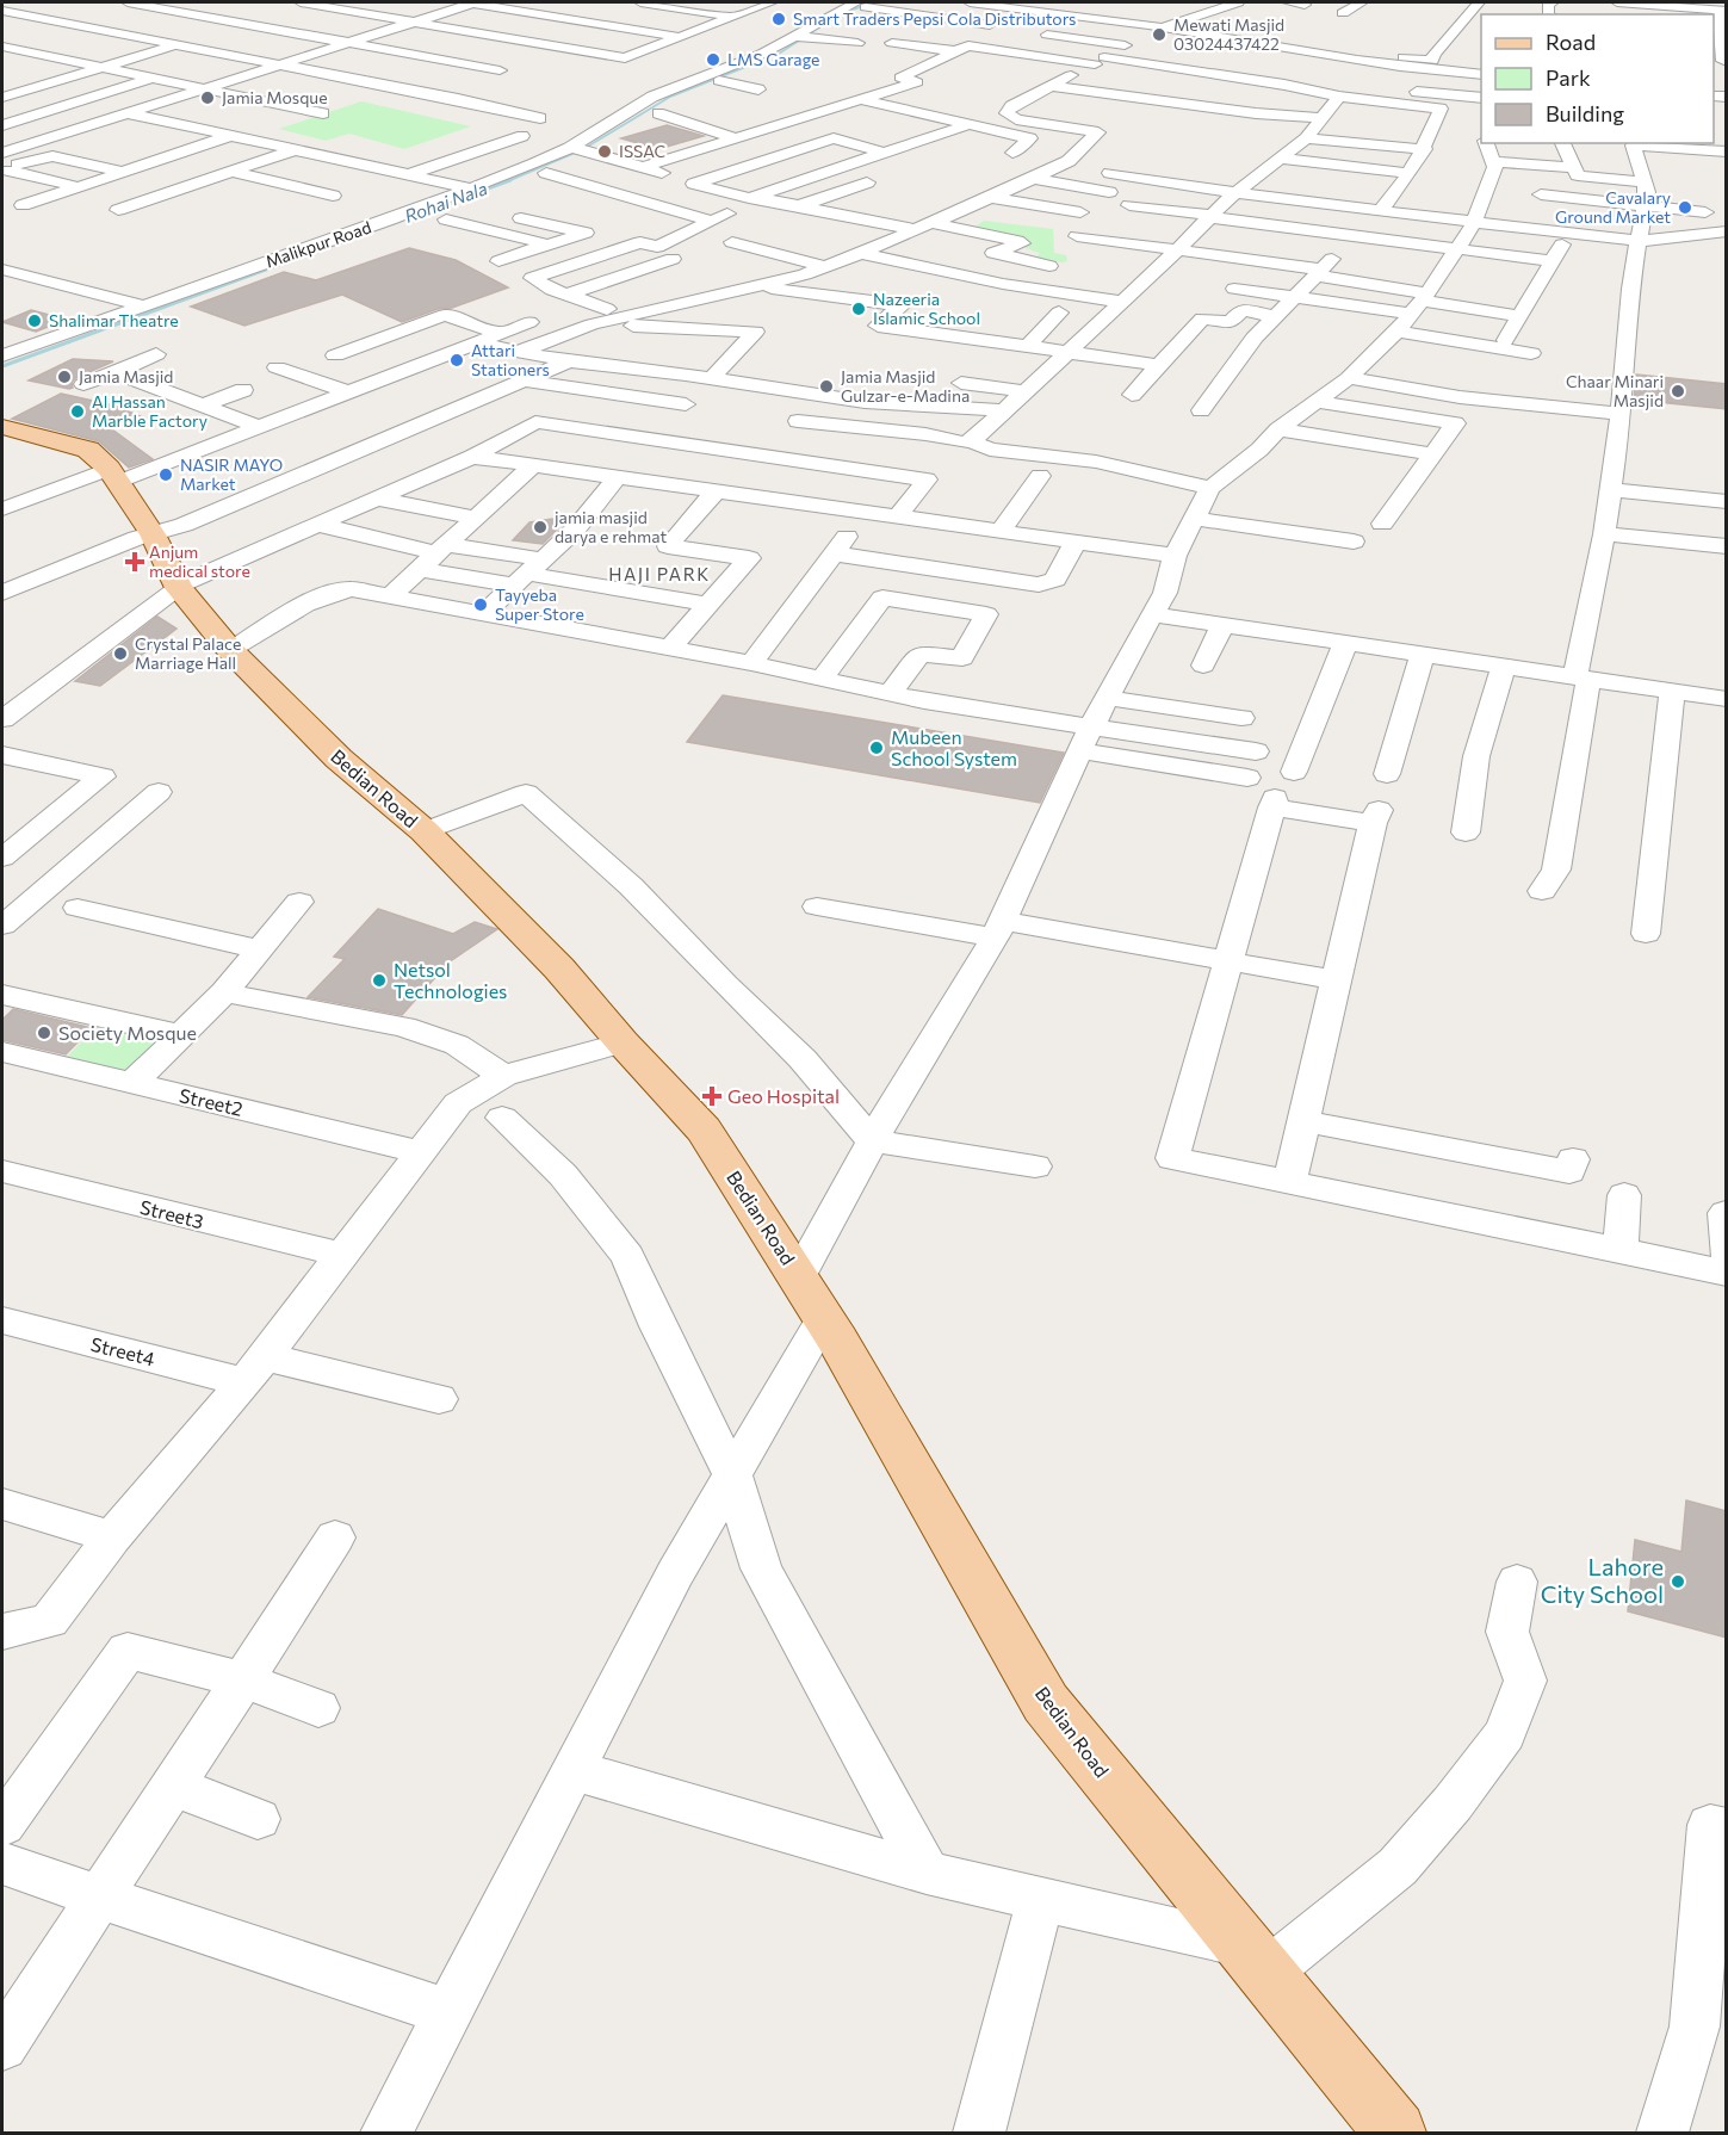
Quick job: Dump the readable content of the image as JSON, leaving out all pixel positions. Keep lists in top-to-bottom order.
{
  "streets": {
    "main road": ["Bedian Road"],
    "street": [
      "Malikpur Road",
      "Street2",
      "Street3",
      "Street4"
    ]
  },
  "districts": ["HAJI PARK"],
  "water": ["Rohai Nala"],
  "places": {
    "other": [
      "Smart Traders Pepsi Cola Distributors",
      "Mewati Masjid 03024437422",
      "LMS Garage",
      "Jamia Mosque",
      "ISSAC",
      "Cavalary Ground Market",
      "Nazeeria Islamic School",
      "Shalimar Theatre",
      "Attari Stationers",
      "Jamia Masjid",
      "Jamia Masjid Gulzar-e-Madina",
      "Chaar Minari Masjid",
      "Al Hassan Marble Factory",
      "NASIR MAYO Market",
      "jamia masjid darya e rehmat",
      "Tayyeba Super Store",
      "Crystal Palace Marriage Hall",
      "Mubeen School System",
      "Netsol Technologies",
      "Society Mosque",
      "Lahore City School"
    ],
    "health": ["Anjum medical store", "Geo Hospital"]
  },
  "legend": ["Road", "Park", "Building"]
}
